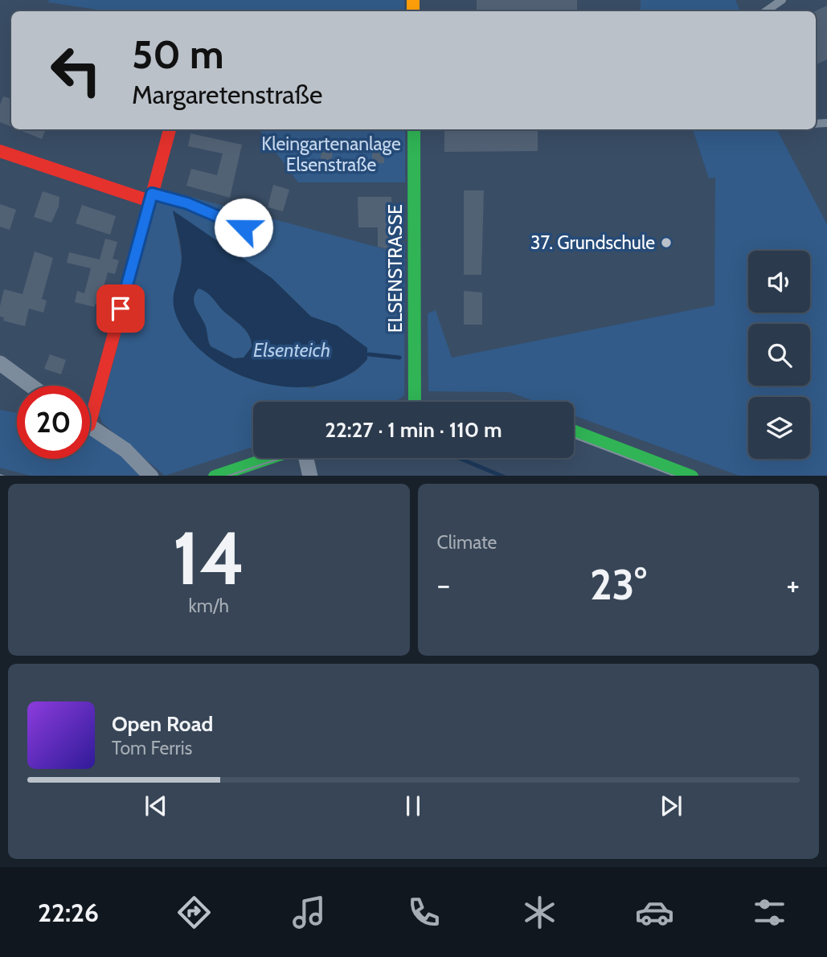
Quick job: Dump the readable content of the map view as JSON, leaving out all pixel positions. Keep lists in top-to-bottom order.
{
  "streets": {
    "street": ["ELSENSTRASSE"]
  },
  "water": ["Elsenteich"],
  "parks": ["Kleingartenanlage Elsenstraße"],
  "places": ["37. Grundschule"],
  "page": {
    "turn": ["50 m", "Margaretenstraße"],
    "limit": "20",
    "trip": "22:27 · 1 min · 110 m",
    "tile": [
      ["14", "km/h"],
      "Climate"
    ],
    "heat": ["−", "23°", "+"],
    "song": ["Open Road", "Tom Ferris"],
    "tabs": "22:26"
  }
}
